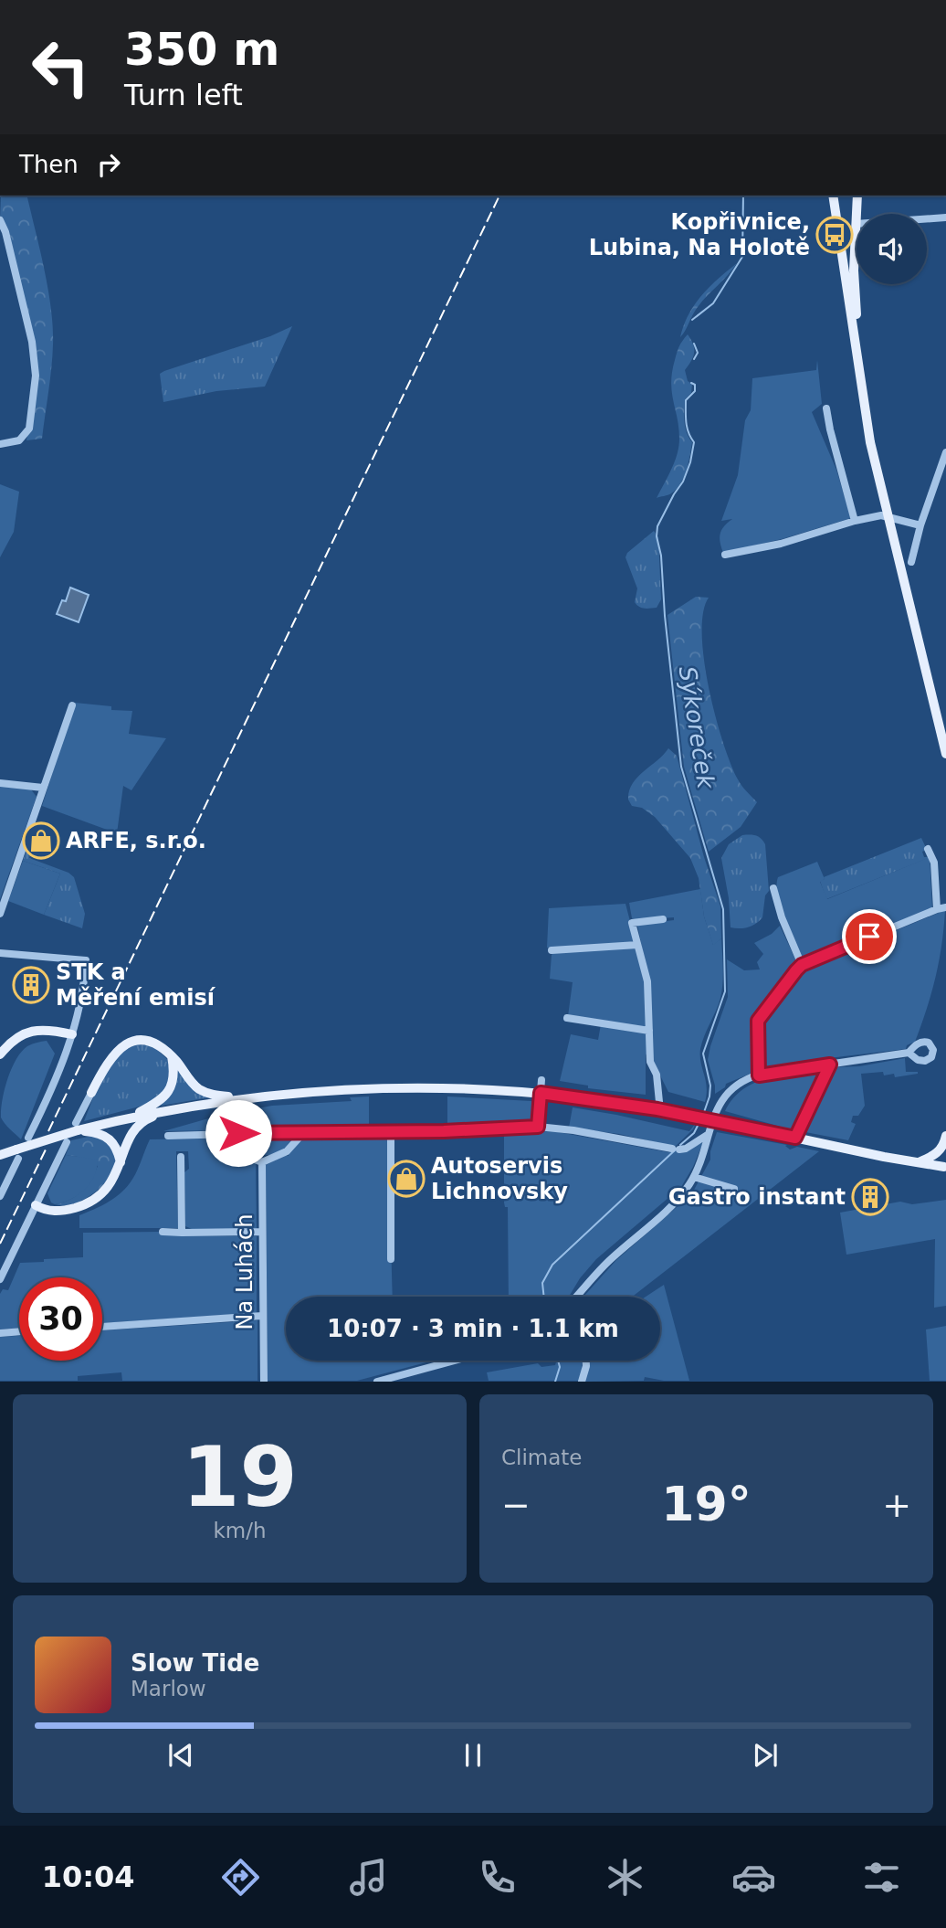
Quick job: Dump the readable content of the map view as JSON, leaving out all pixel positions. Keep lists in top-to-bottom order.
{
  "streets": {
    "street": ["Na Luhách"]
  },
  "water": ["Sýkoreček"],
  "places": {
    "bus stop": ["Kopřivnice, Lubina, Na Holotě"],
    "shop": ["ARFE, s.r.o.", "Autoservis Lichnovsky"],
    "building": ["STK a Měření emisí", "Gastro instant"]
  },
  "page": {
    "turn": ["350 m", "Turn left"],
    "then": "Then",
    "limit": "30",
    "trip": "10:07 · 3 min · 1.1 km",
    "tile": [
      ["19", "km/h"],
      "Climate"
    ],
    "heat": ["−", "19°", "+"],
    "song": ["Slow Tide", "Marlow"],
    "tabs": "10:04"
  }
}
